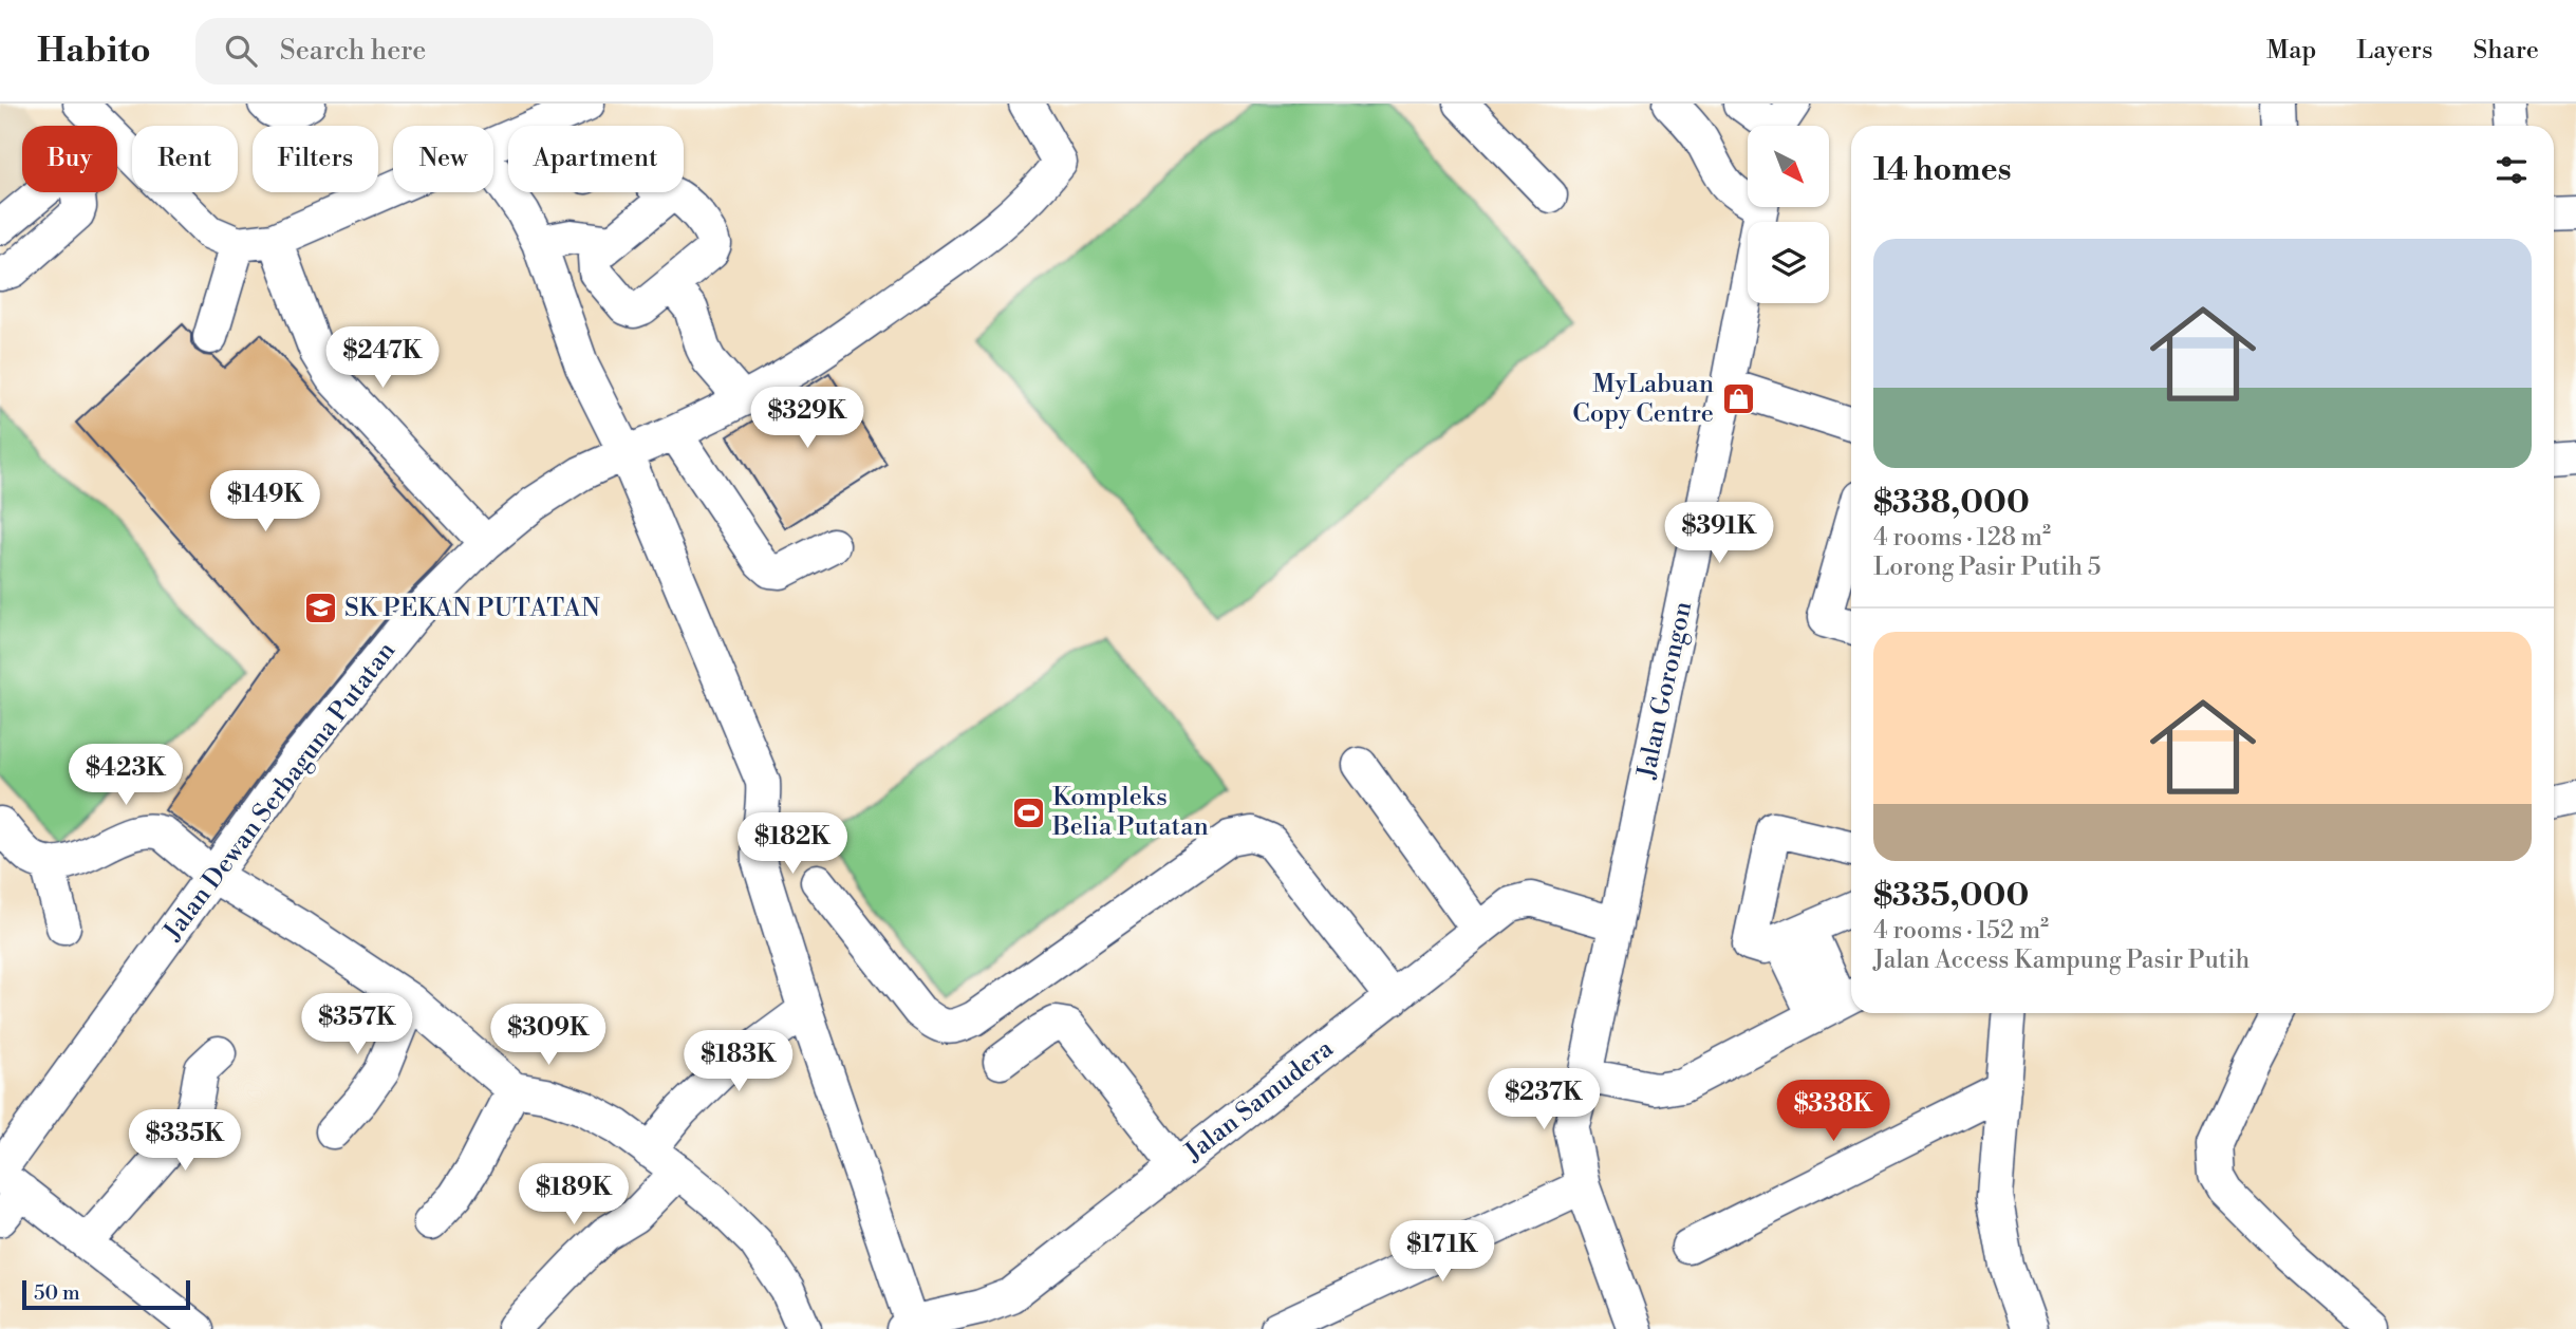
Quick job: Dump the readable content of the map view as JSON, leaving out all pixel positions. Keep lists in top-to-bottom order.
{
  "streets": {
    "street": ["Jalan Gorongon", "Jalan Dewan Serbaguna Putatan", "Jalan Samudera"]
  },
  "crossings": [
    ["Jalan Gorongon", "Jalan Samudera"]
  ],
  "places": {
    "shop": ["MyLabuan Copy Centre"],
    "school or university": ["SK PEKAN PUTATAN"],
    "sports": ["Kompleks Belia Putatan"]
  },
  "scale_bar": "50 m",
  "north": "bottom right",
  "page": {
    "header": "Habito",
    "search": "Search here",
    "nav": ["Map", "Layers", "Share"],
    "chip": [
      "Buy",
      "Rent",
      "Filters",
      "New",
      "Apartment"
    ],
    "heading": "14 homes",
    "list": [
      {
        "name": "$338,000",
        "note": "4 rooms · 128 m² · Lorong Pasir Putih 5"
      },
      {
        "name": "$335,000",
        "note": "4 rooms · 152 m² · Jalan Access Kampung Pasir Putih"
      }
    ],
    "price": [
      "$247K",
      "$329K",
      "$149K",
      "$391K",
      "$423K",
      "$182K",
      "$357K",
      "$309K",
      "$183K",
      "$237K",
      "$338K",
      "$335K",
      "$189K",
      "$171K"
    ],
    "scale": "50 m"
  }
}
